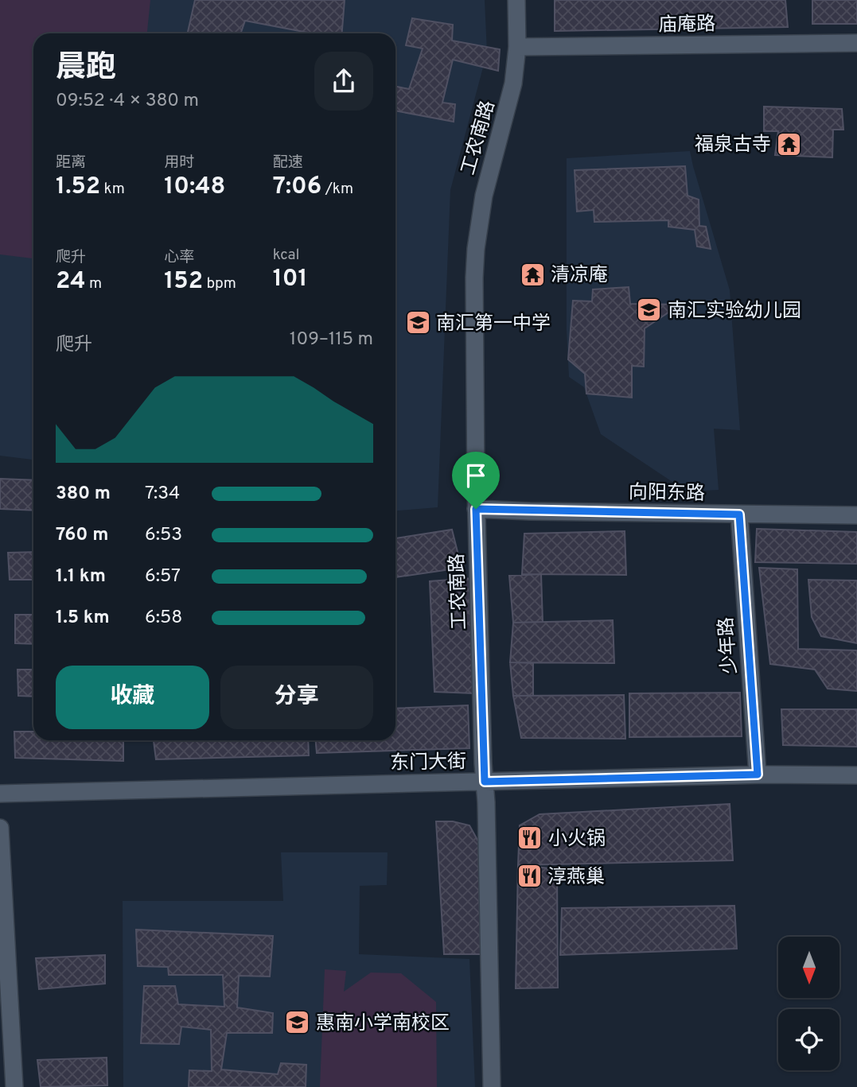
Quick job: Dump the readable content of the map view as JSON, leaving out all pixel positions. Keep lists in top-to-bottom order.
{
  "streets": {
    "street": [
      "庙庵路",
      "工农南路",
      "向阳东路",
      "少年路",
      "东门大街"
    ]
  },
  "crossings": [
    ["庙庵路", "工农南路"],
    ["工农南路", "向阳东路"],
    ["工农南路", "东门大街"],
    ["向阳东路", "少年路"],
    ["少年路", "东门大街"]
  ],
  "places": {
    "temple": ["福泉古寺", "清凉庵"],
    "school or university": ["南汇实验幼儿园", "南汇第一中学", "惠南小学南校区"],
    "restaurant": ["小火锅", "淳燕巢"]
  },
  "north": "bottom",
  "page": {
    "heading": ["晨跑", "09:52 · 4 × 380 m"],
    "stats": [
      ["距离", "1.52 km"],
      ["用时", "10:48"],
      ["配速", "7:06 /km"],
      ["爬升", "24 m"],
      ["心率", "152 bpm"],
      ["kcal", "101"]
    ],
    "chart": ["爬升", "109–115 m"],
    "list": [
      {
        "name": "380 m",
        "note": "7:34"
      },
      {
        "name": "760 m",
        "note": "6:53"
      },
      {
        "name": "1.1 km",
        "note": "6:57"
      },
      {
        "name": "1.5 km",
        "note": "6:58"
      }
    ],
    "buttons": ["收藏", "分享"]
  }
}
